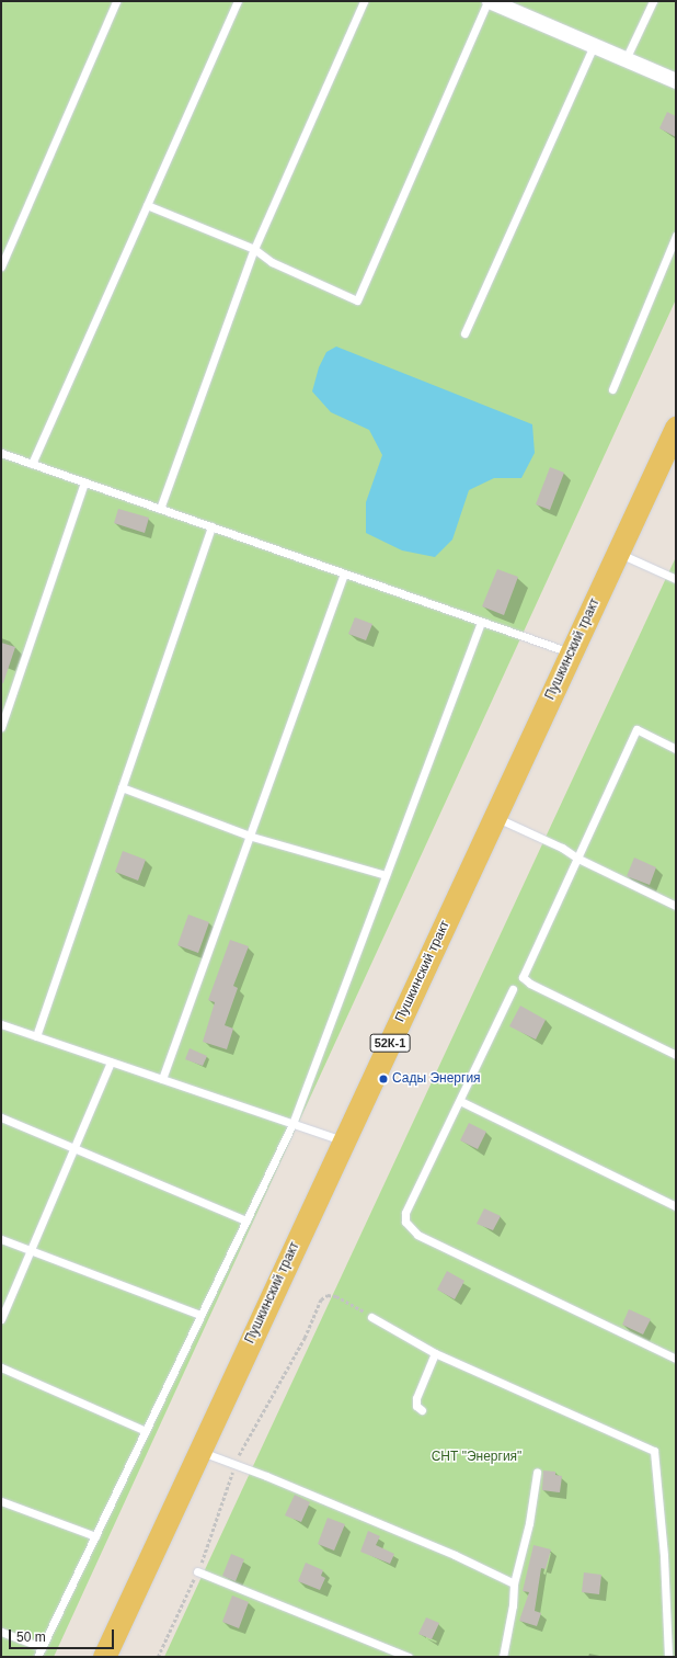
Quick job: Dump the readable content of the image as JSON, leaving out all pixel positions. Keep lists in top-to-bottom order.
{
  "streets": {
    "main road": ["Пушкинский тракт", "52К-1"]
  },
  "parks": ["СНТ \"Энергия\""],
  "places": ["Сады Энергия"],
  "scale_bar": "50 m"
}
